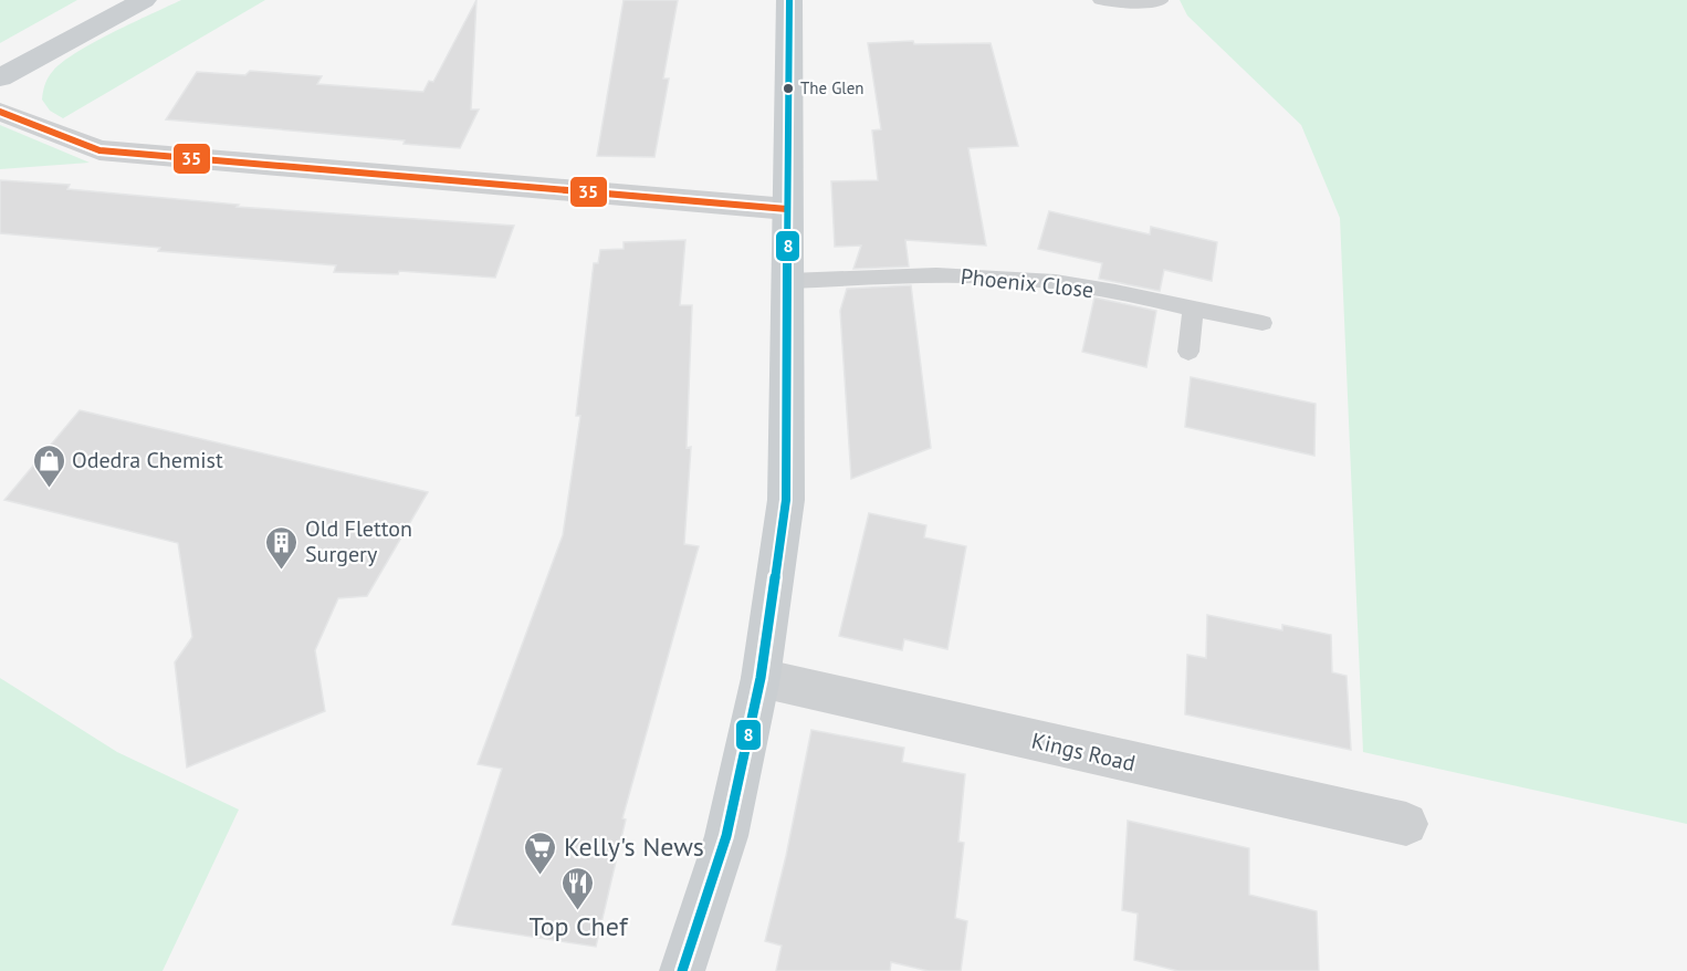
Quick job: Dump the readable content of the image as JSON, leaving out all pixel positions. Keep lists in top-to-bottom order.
{
  "streets": {
    "street": ["Kings Road"],
    "lane": ["Phoenix Close"]
  },
  "places": {
    "other": ["The Glen"],
    "shop": ["Odedra Chemist"],
    "building": ["Old Fletton Surgery"],
    "supermarket": ["Kelly's News"],
    "restaurant": ["Top Chef"]
  },
  "lines": ["transit line 8", "transit line 35"]
}
